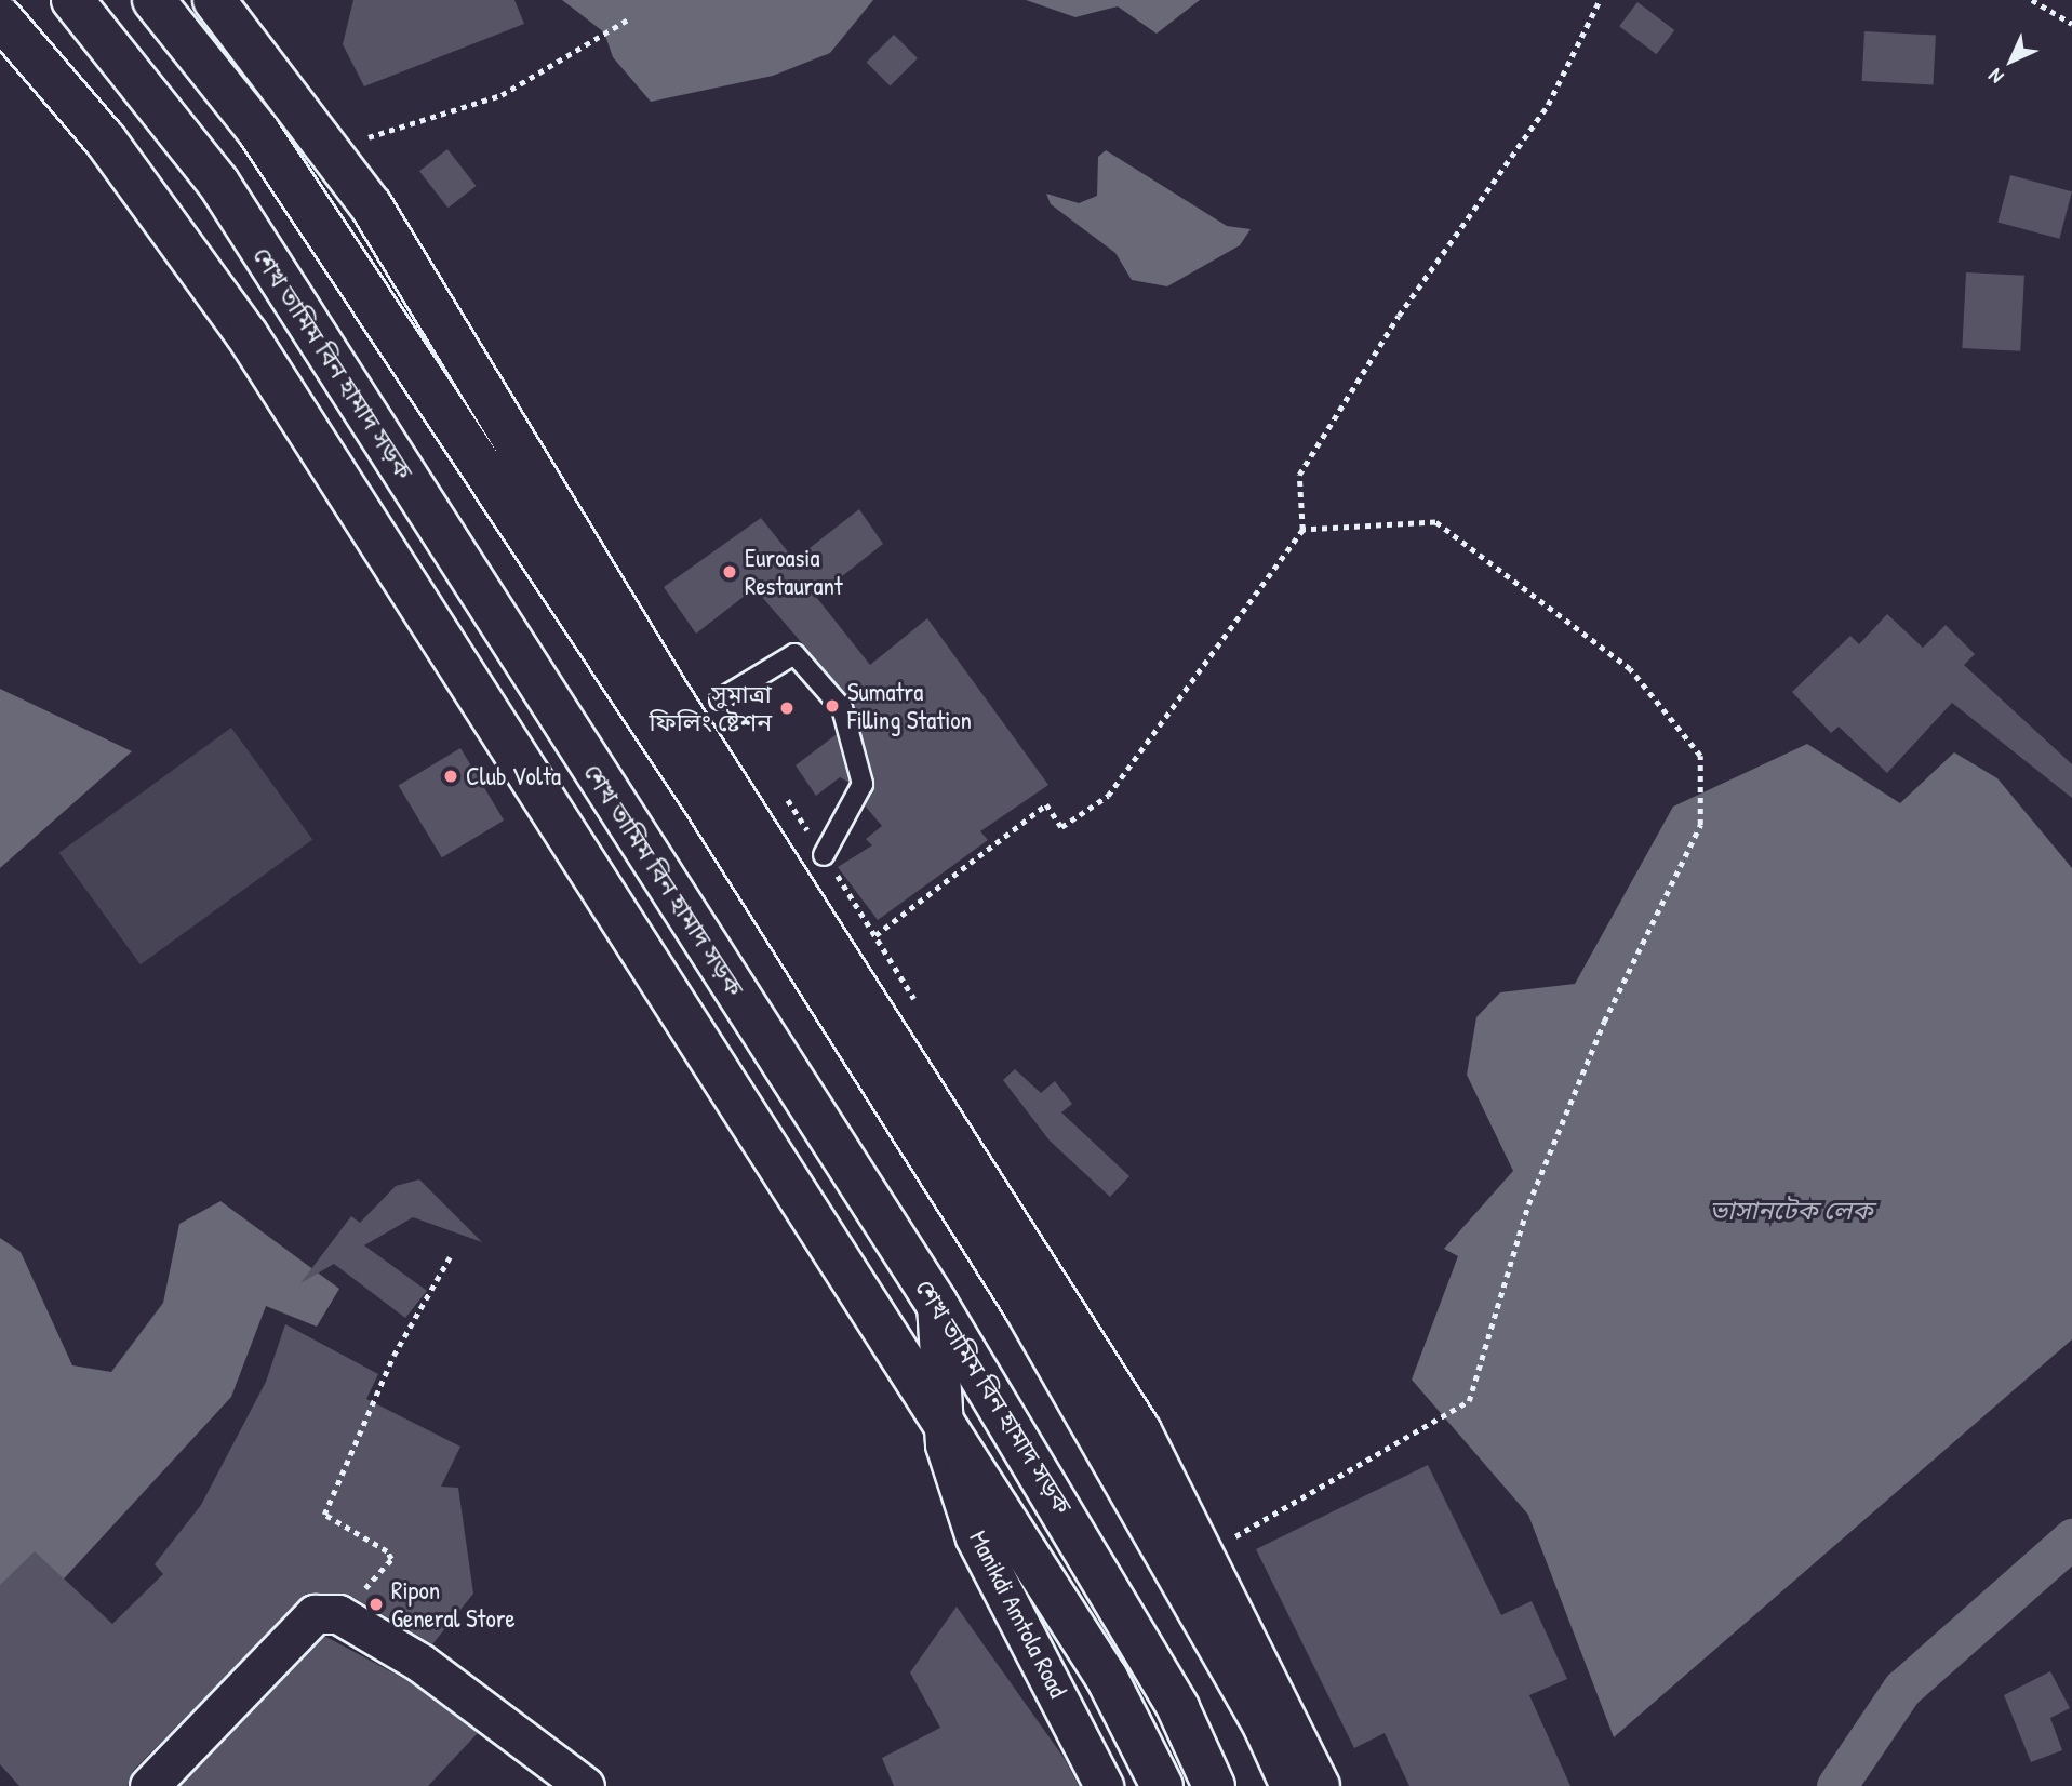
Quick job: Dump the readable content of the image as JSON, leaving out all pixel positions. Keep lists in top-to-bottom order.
{
  "streets": {
    "main road": ["শেখ তামিম বিন হামাদ সড়ক"],
    "street": ["Manikdi Amtola Road"]
  },
  "crossings": [
    ["শেখ তামিম বিন হামাদ সড়ক", "Manikdi Amtola Road"]
  ],
  "water": ["ভাসানটেক লেক"],
  "places": [
    "Euroasia Restaurant",
    "Sumatra Filling Station",
    "সুমাত্রা ফিলিং ষ্টেশন",
    "Club Volta",
    "Ripon General Store"
  ],
  "north": "bottom left"
}
